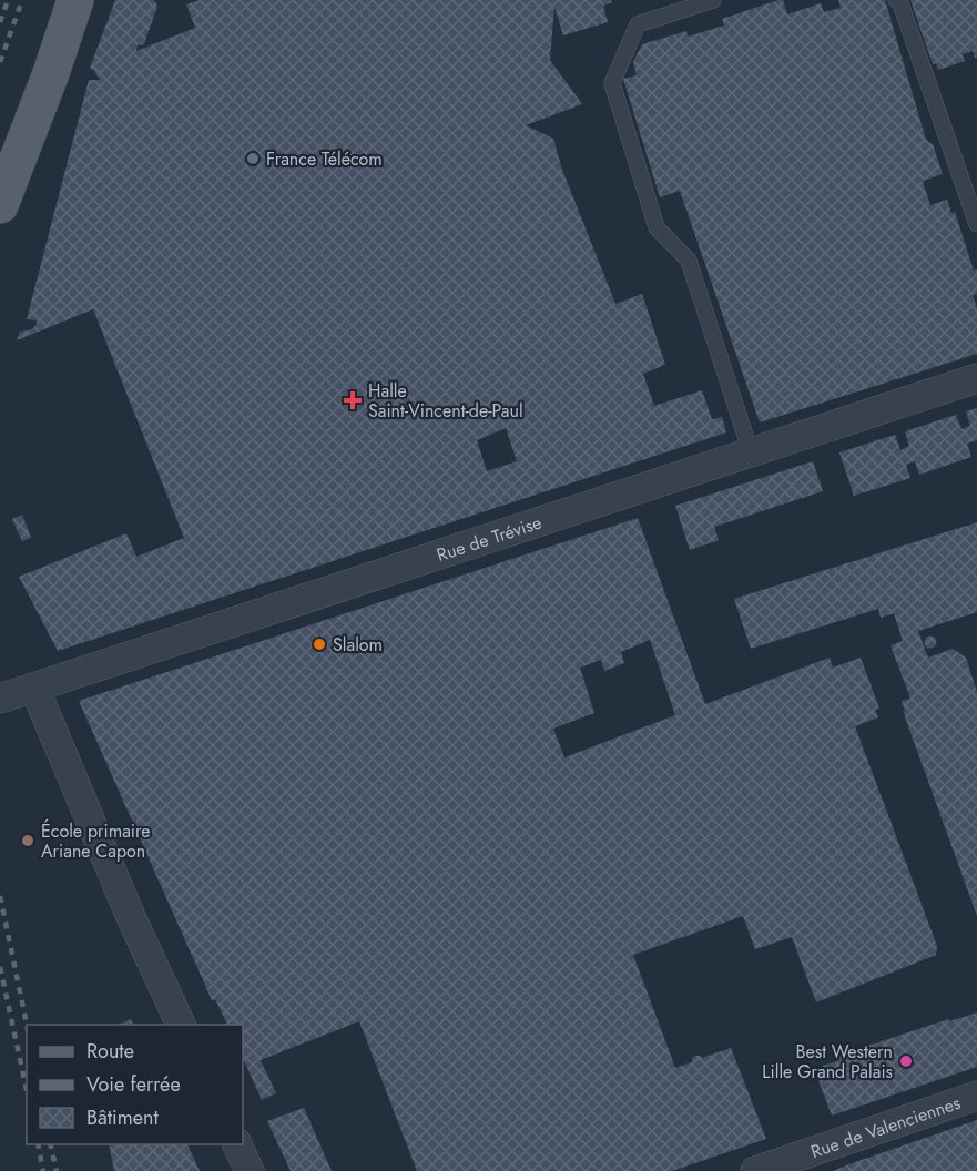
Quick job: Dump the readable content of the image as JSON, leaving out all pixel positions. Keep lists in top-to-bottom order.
{
  "streets": {
    "street": ["Rue de Trévise", "Rue de Valenciennes"]
  },
  "places": {
    "other": [
      "France Télécom",
      "Slalom",
      "École primaire Ariane Capon",
      "Best Western Lille Grand Palais"
    ],
    "health": ["Halle Saint-Vincent-de-Paul"]
  },
  "legend": ["Route", "Voie ferrée", "Bâtiment"]
}
